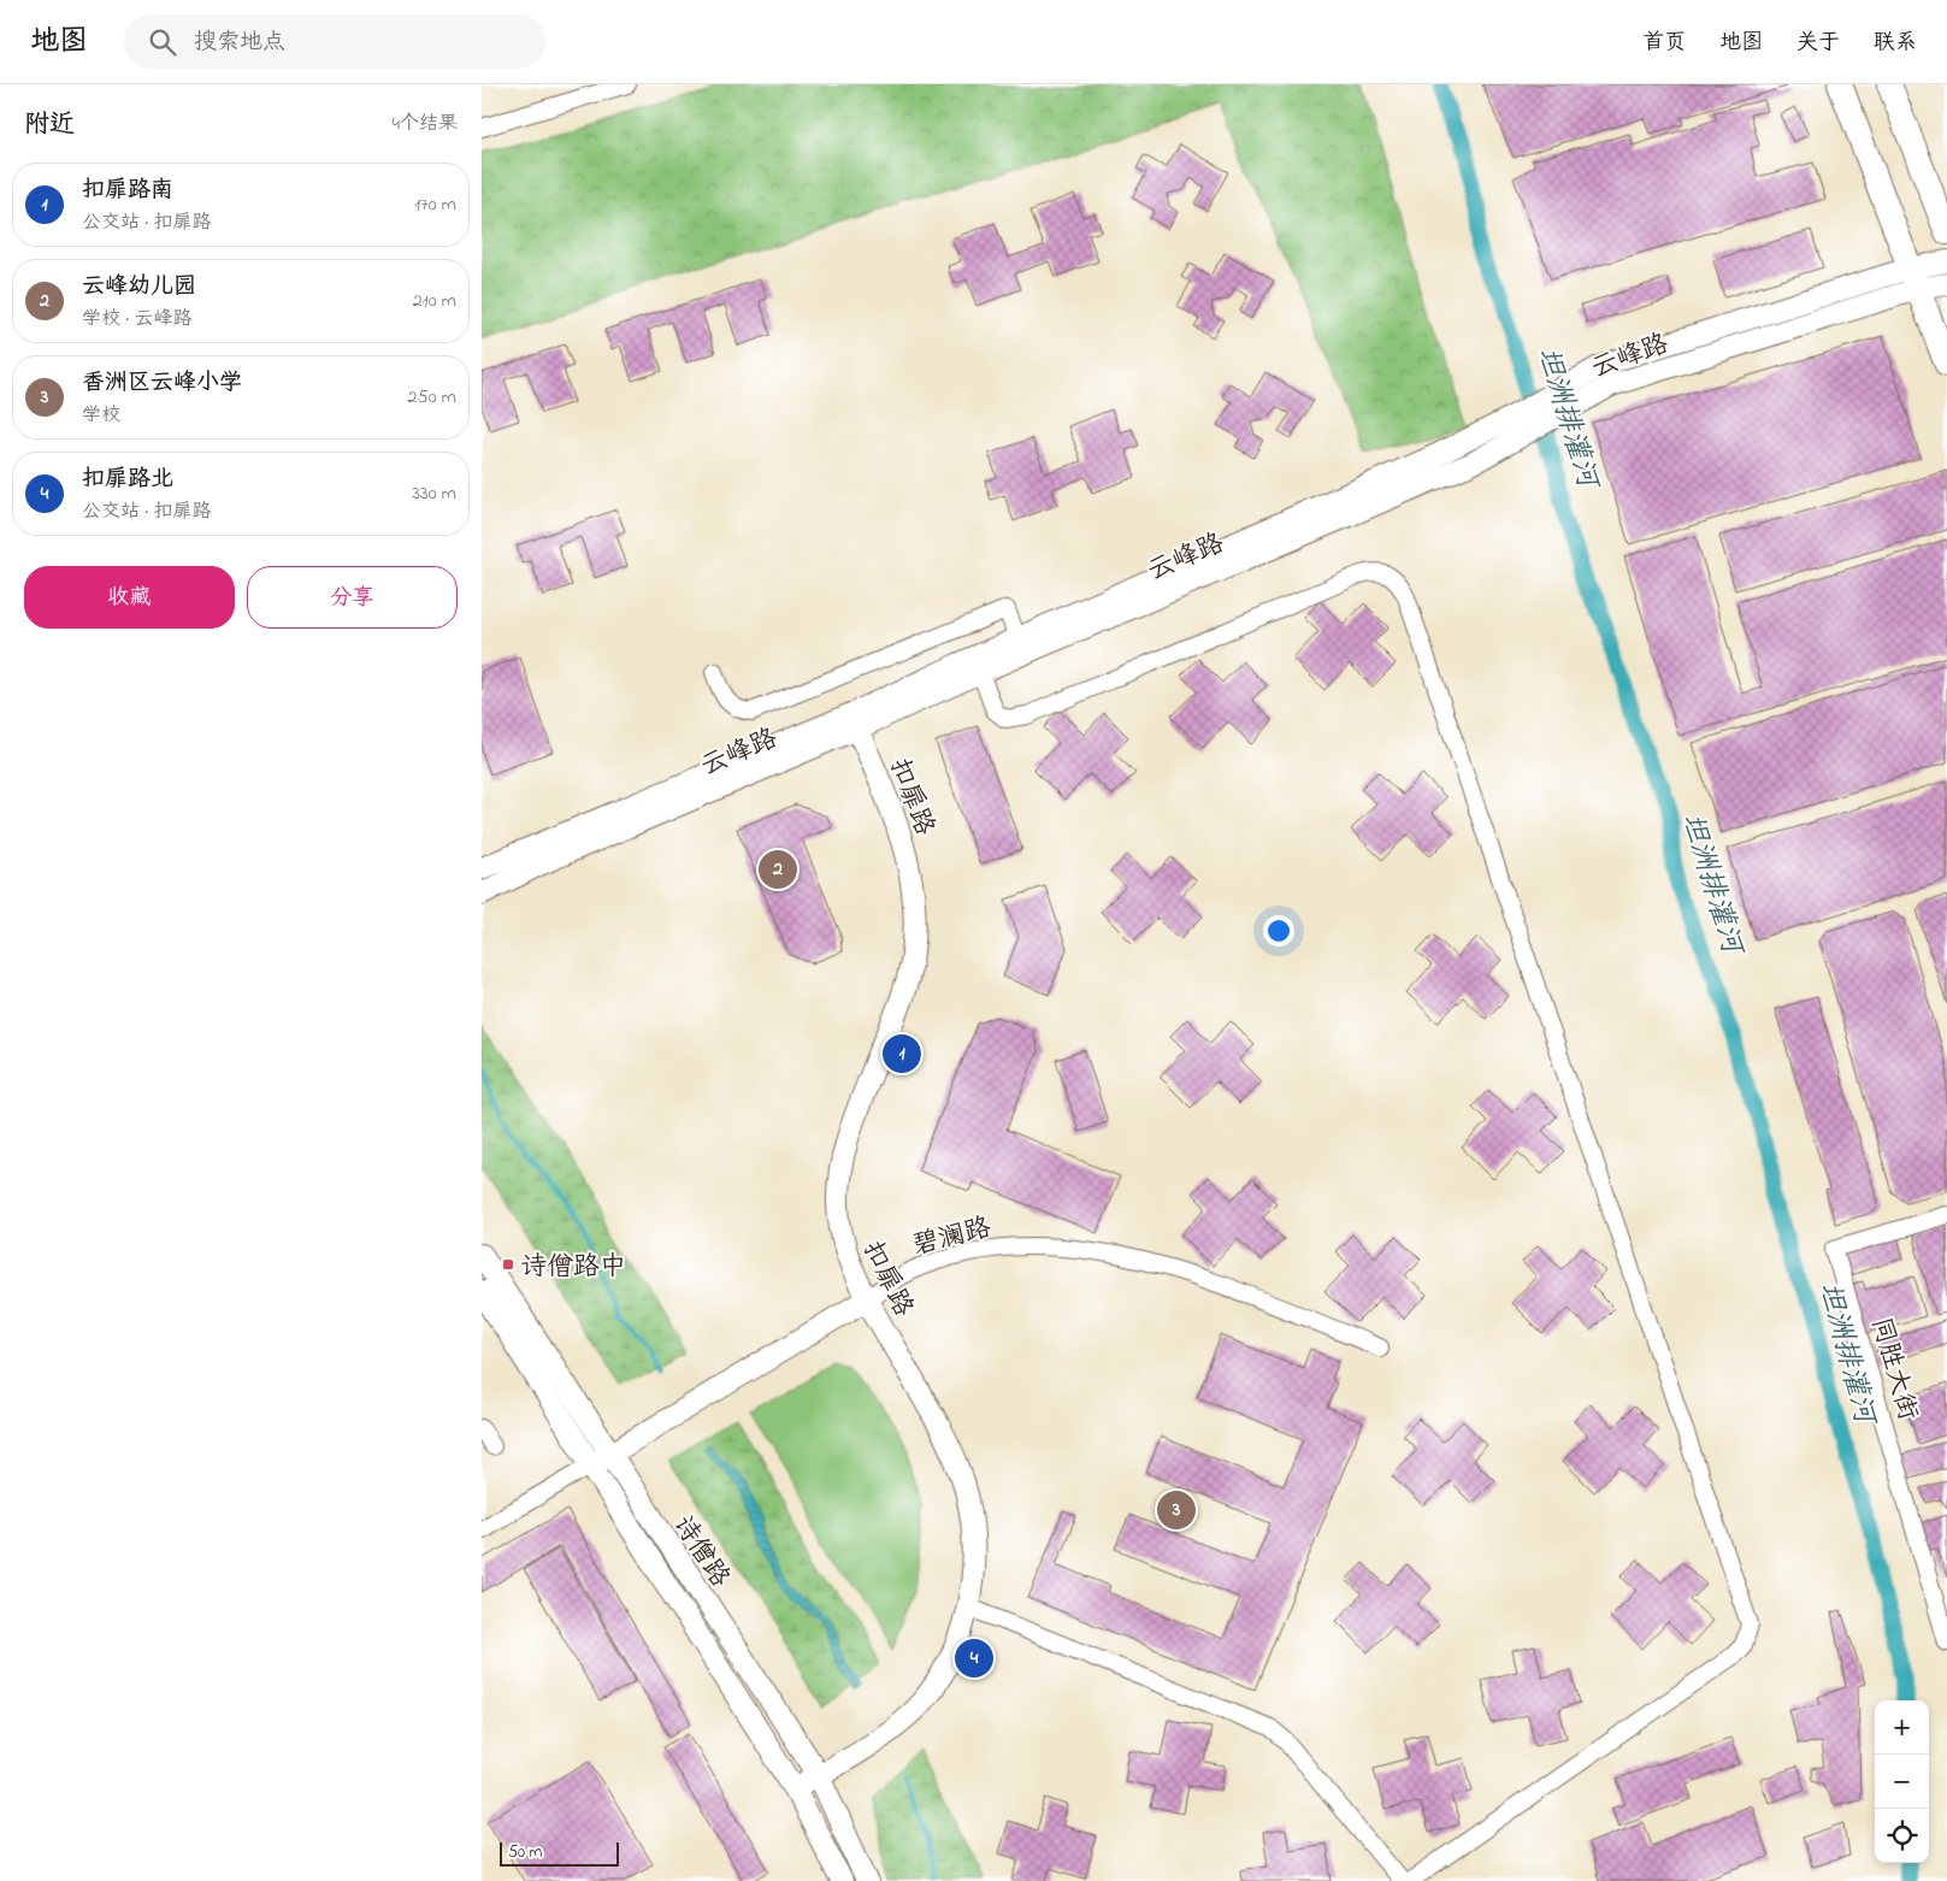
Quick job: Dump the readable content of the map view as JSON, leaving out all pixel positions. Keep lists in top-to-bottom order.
{
  "streets": {
    "street": [
      "云峰路",
      "扣扉路",
      "碧澜路",
      "同胜大街",
      "诗僧路"
    ]
  },
  "crossings": [
    ["云峰路", "扣扉路"],
    ["扣扉路", "碧澜路"],
    ["扣扉路", "诗僧路"],
    ["碧澜路", "诗僧路"]
  ],
  "water": ["坦洲排灌河"],
  "places": {
    "transit": ["诗僧路中"]
  },
  "scale_bar": "50 m",
  "page": {
    "header": "地图",
    "search": "搜索地点",
    "nav": [
      "首页",
      "地图",
      "关于",
      "联系"
    ],
    "heading": ["附近", "4个结果"],
    "list": [
      {
        "mark": "1",
        "name": "扣扉路南",
        "note": "公交站 · 扣扉路",
        "value": "170 m"
      },
      {
        "mark": "2",
        "name": "云峰幼儿园",
        "note": "学校 · 云峰路",
        "value": "210 m"
      },
      {
        "mark": "3",
        "name": "香洲区云峰小学",
        "note": "学校",
        "value": "250 m"
      },
      {
        "mark": "4",
        "name": "扣扉路北",
        "note": "公交站 · 扣扉路",
        "value": "330 m"
      }
    ],
    "buttons": ["收藏", "分享"],
    "pins": [
      "2",
      "1",
      "3",
      "4"
    ],
    "map_buttons": ["+", "−"],
    "scale": "50 m"
  }
}
